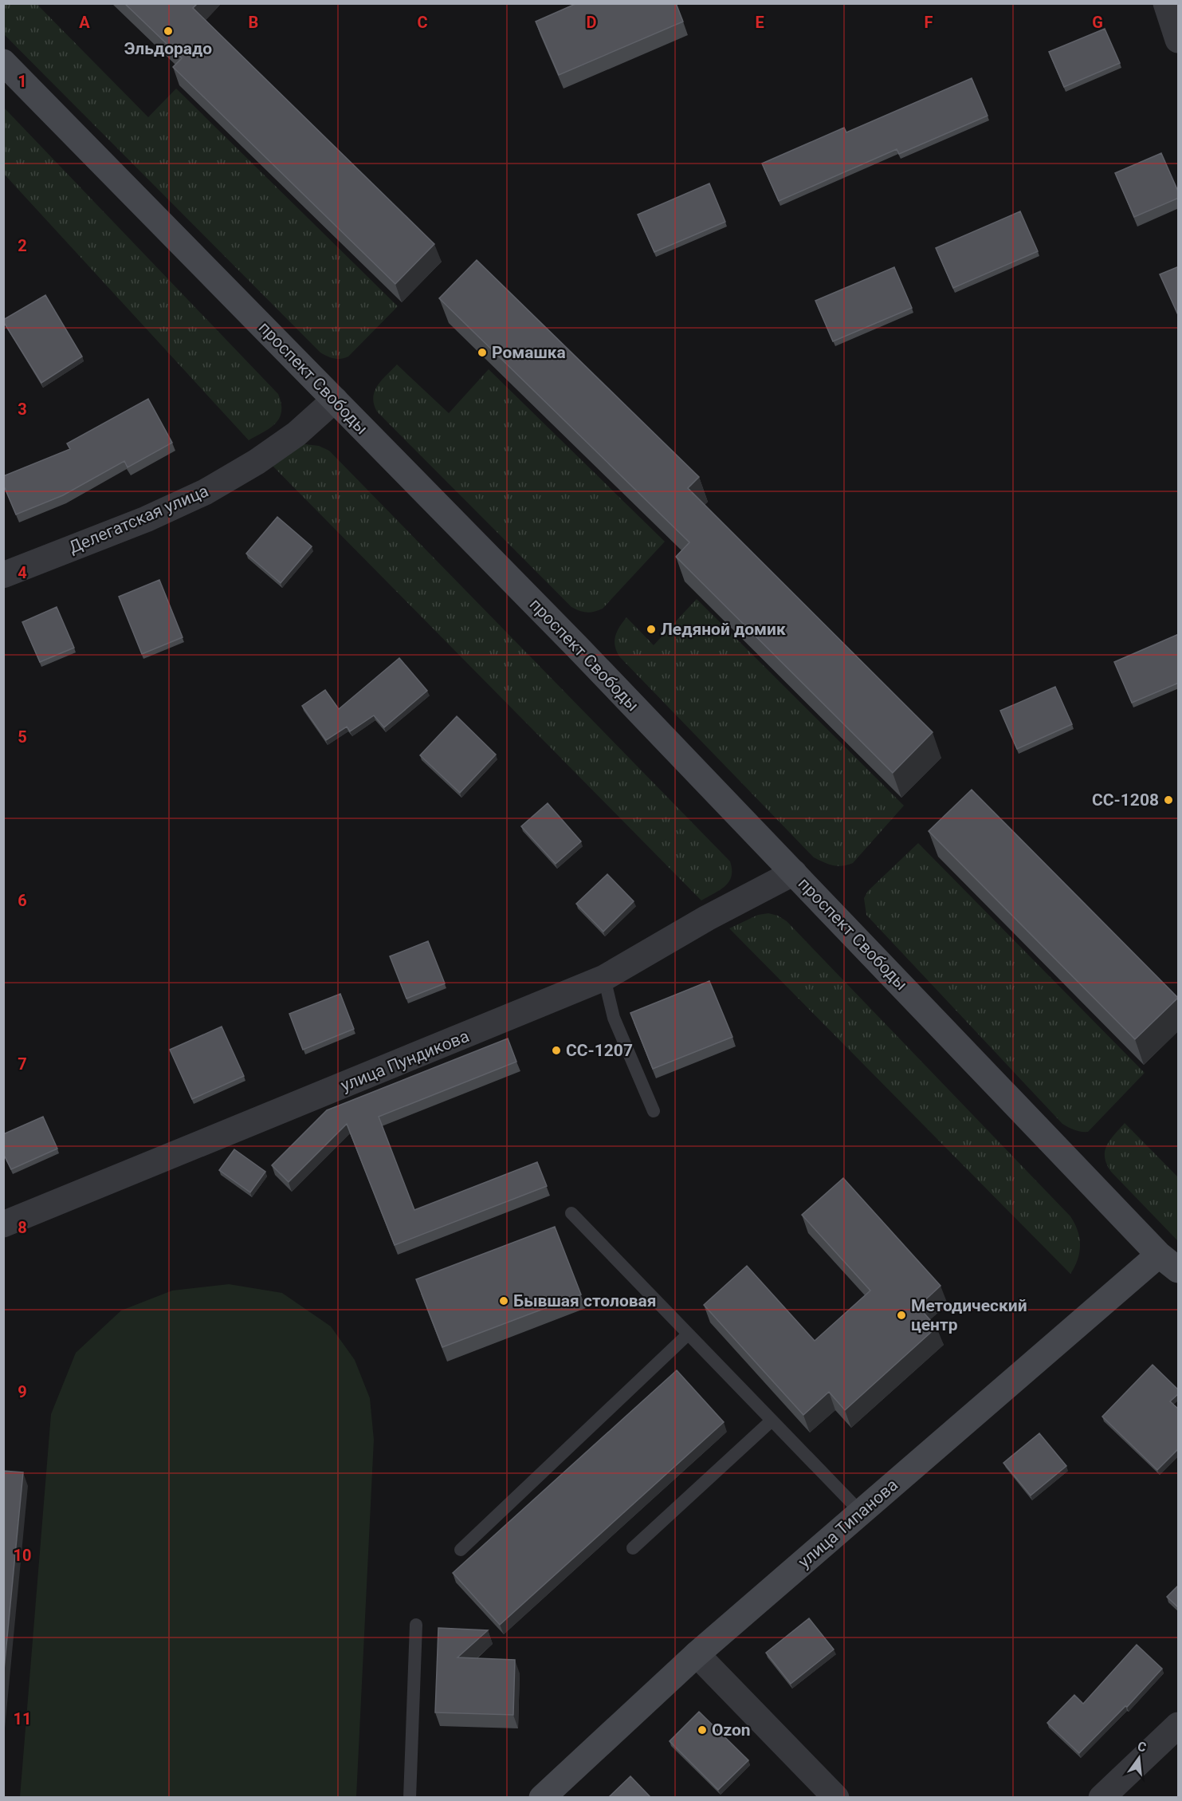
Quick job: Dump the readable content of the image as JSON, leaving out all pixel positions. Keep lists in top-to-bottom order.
{
  "streets": {
    "street": [
      "проспект Свободы",
      "Делегатская улица",
      "улица Пундикова",
      "улица Типанова"
    ]
  },
  "crossings": [
    ["проспект Свободы", "Делегатская улица"],
    ["проспект Свободы", "улица Пундикова"],
    ["проспект Свободы", "улица Типанова"]
  ],
  "places": [
    "Эльдорадо",
    "Ромашка",
    "Ледяной домик",
    "СС-1208",
    "СС-1207",
    "Бывшая столовая",
    "Методический центр",
    "Ozon"
  ],
  "north": "top",
  "grid": {
    "columns": [
      "A",
      "B",
      "C",
      "D",
      "E",
      "F",
      "G"
    ],
    "rows": [
      "1",
      "2",
      "3",
      "4",
      "5",
      "6",
      "7",
      "8",
      "9",
      "10",
      "11"
    ]
  }
}
